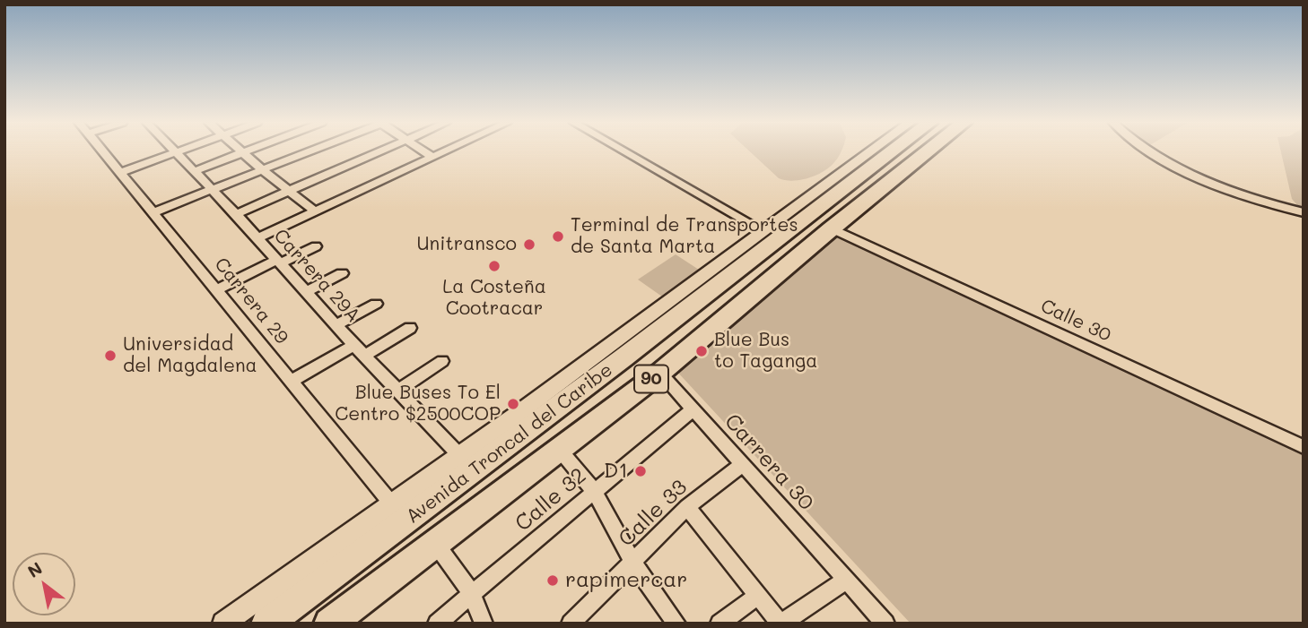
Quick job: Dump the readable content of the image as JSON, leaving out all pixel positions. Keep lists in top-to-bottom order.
{
  "streets": {
    "highway": ["90", "Avenida Troncal del Caribe"],
    "street": [
      "Carrera 29A",
      "Carrera 29",
      "Calle 30",
      "Carrera 30",
      "Calle 32",
      "Calle 33"
    ]
  },
  "crossings": [
    ["Calle 30", "Avenida Troncal del Caribe"],
    ["Avenida Troncal del Caribe", "Carrera 30"],
    ["Carrera 30", "Calle 32"],
    ["Carrera 30", "Calle 33"]
  ],
  "places": [
    "Terminal de Transportes de Santa Marta",
    "Unitransco",
    "La Costeña Cootracar",
    "Blue Bus to Taganga",
    "Universidad del Magdalena",
    "Blue Buses To El Centro $2500COP",
    "D1",
    "rapimercar"
  ],
  "north": "top left"
}
